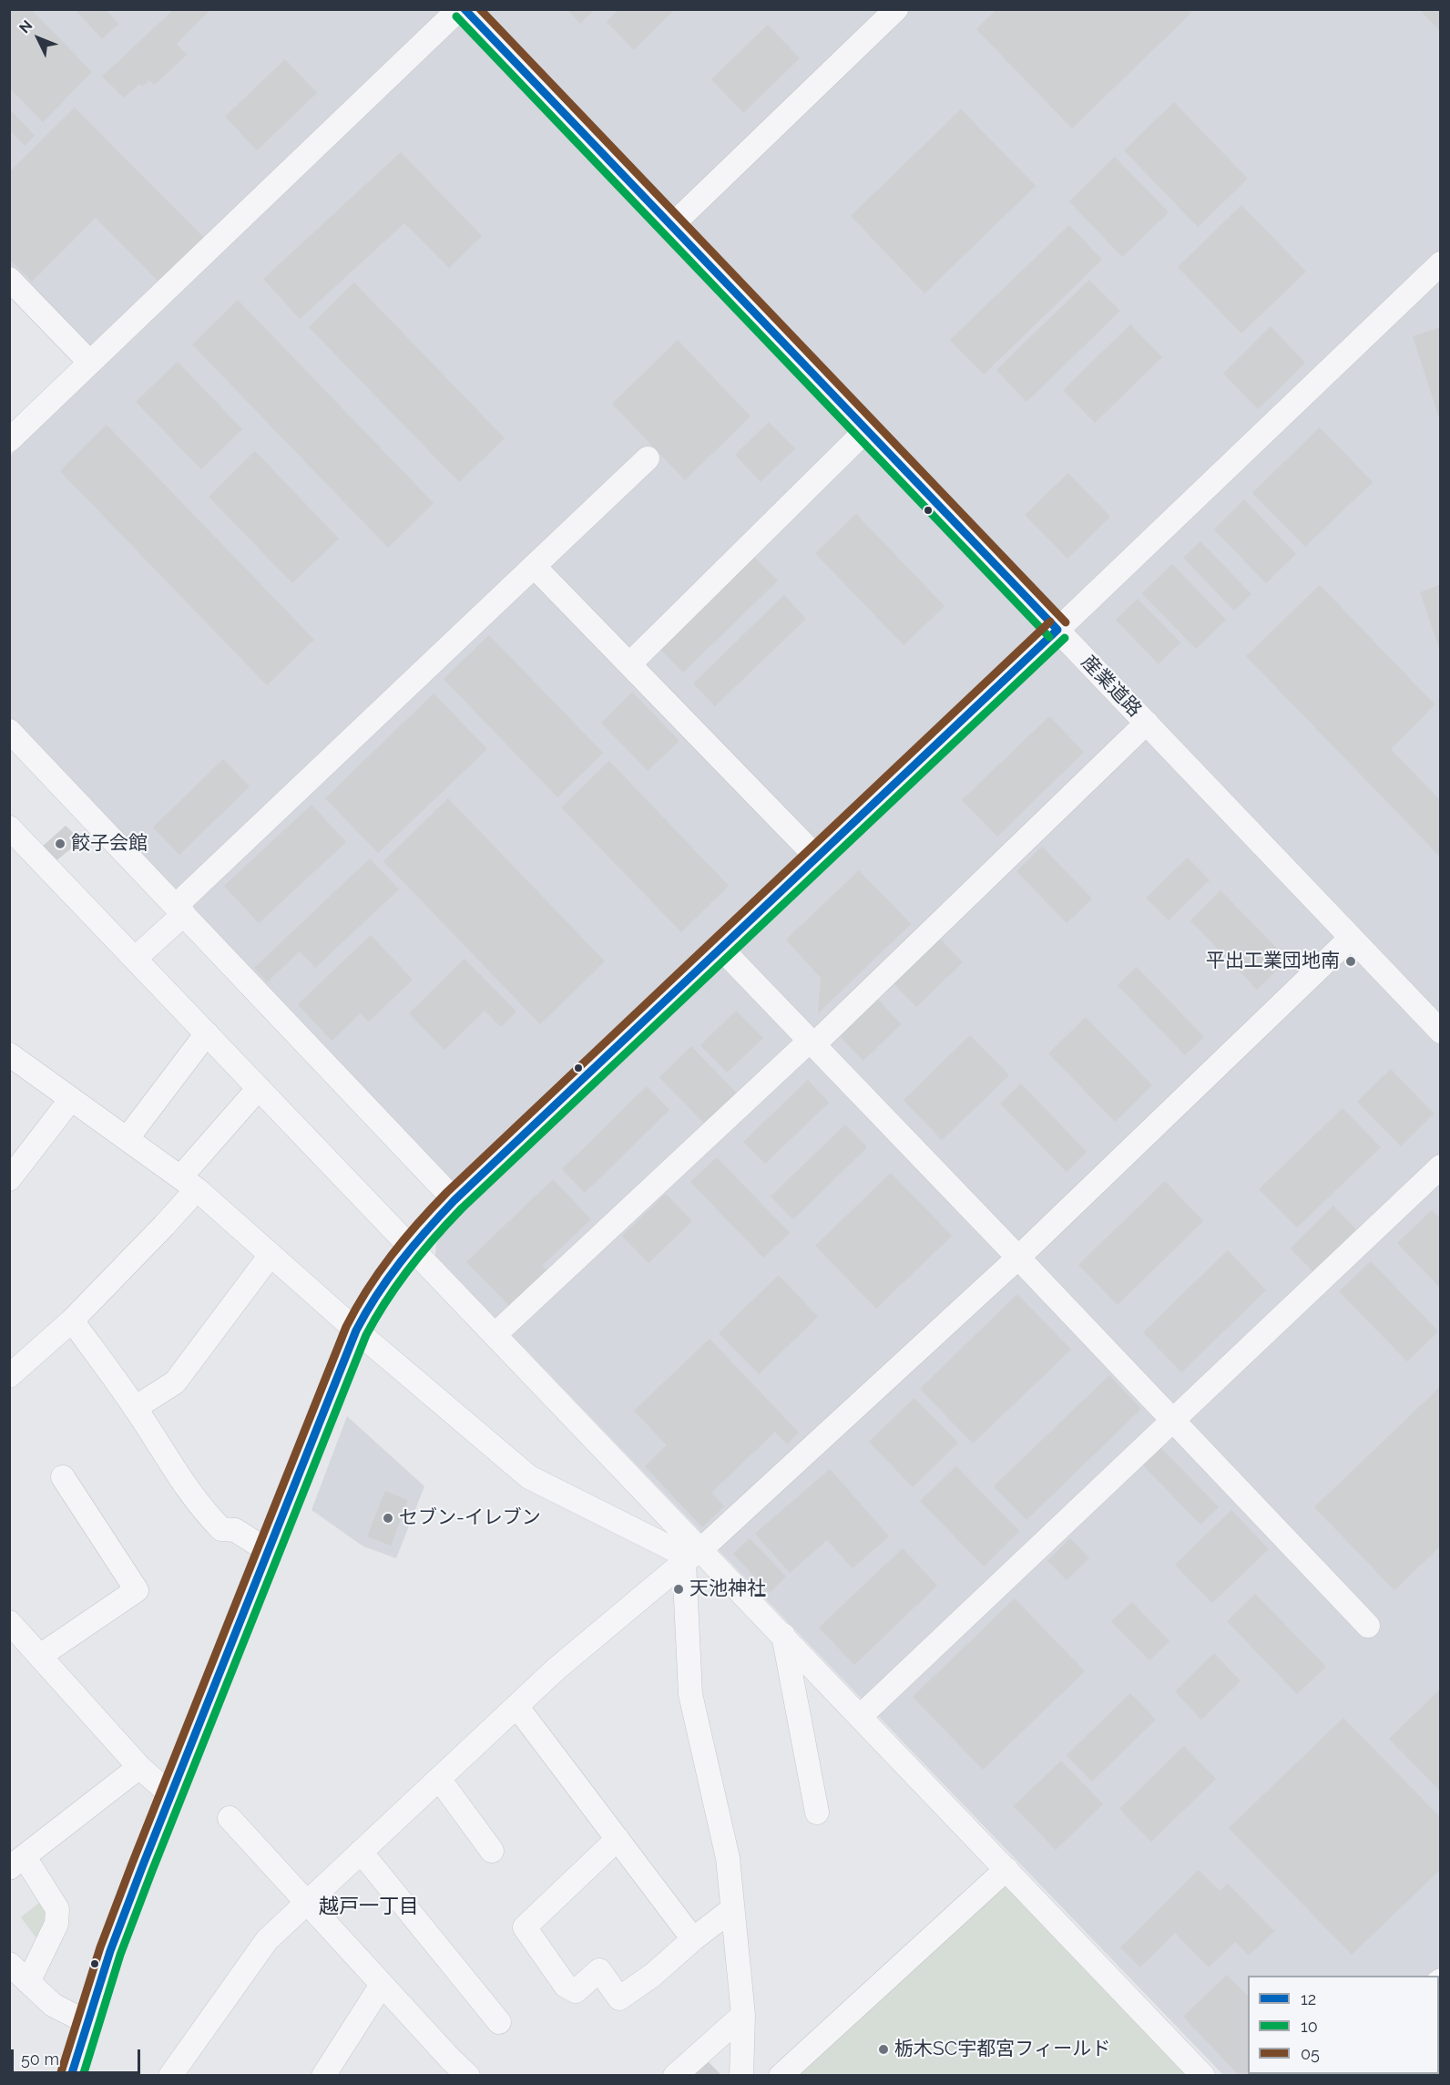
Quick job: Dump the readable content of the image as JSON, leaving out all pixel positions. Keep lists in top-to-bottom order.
{
  "streets": {
    "street": ["産業道路"]
  },
  "districts": ["越戸一丁目"],
  "places": [
    "餃子会館",
    "平出工業団地南",
    "セブン-イレブン",
    "天池神社",
    "栃木SC宇都宮フィールド"
  ],
  "lines": ["transit line 12", "transit line 05", "transit line 10"],
  "legend": ["12", "10", "05"],
  "scale_bar": "50 m",
  "north": "top left"
}
